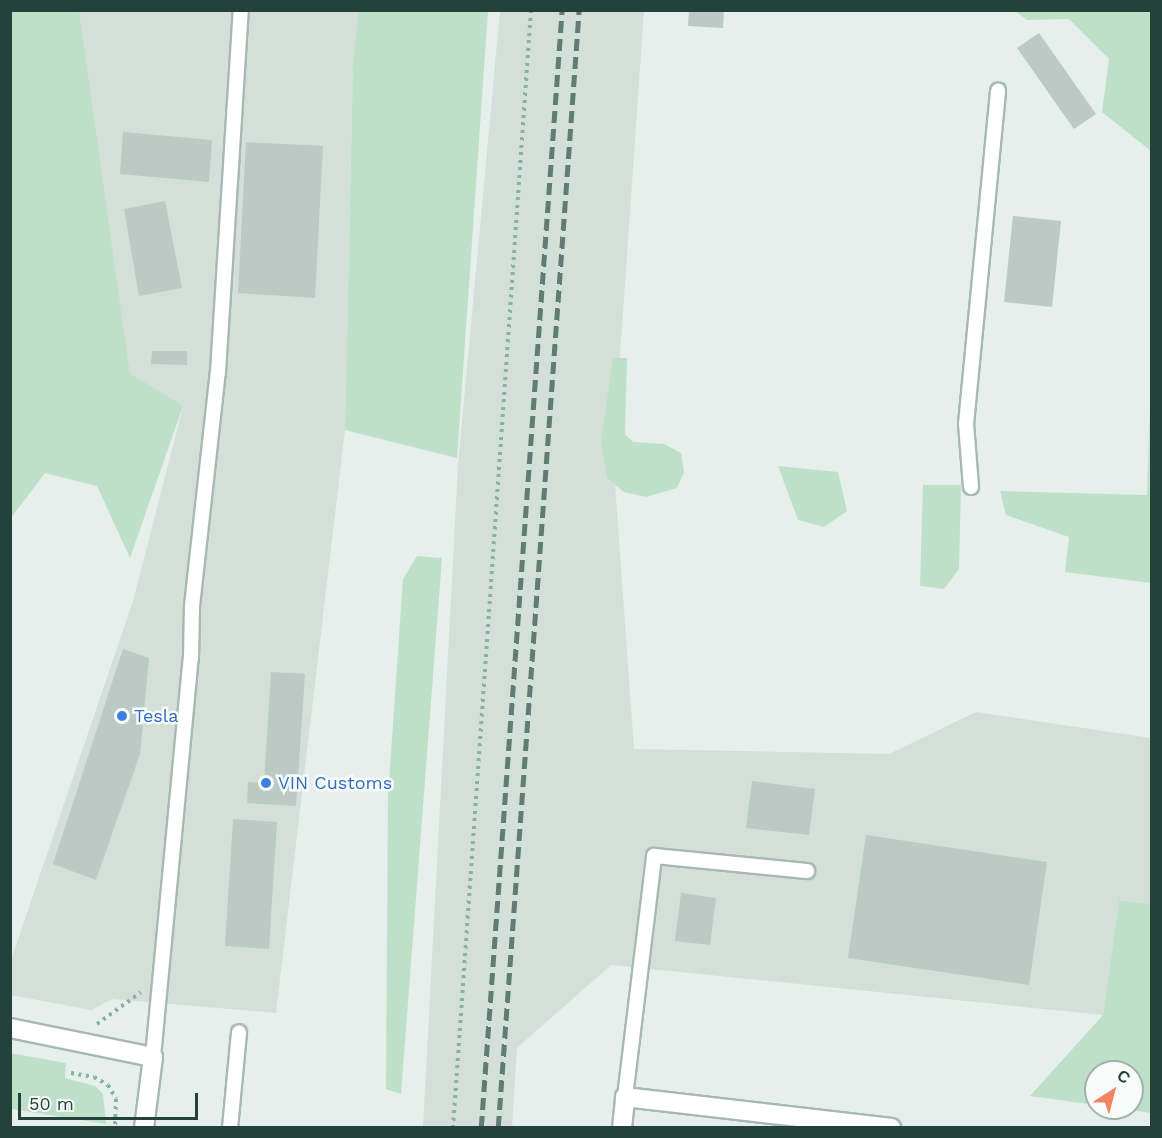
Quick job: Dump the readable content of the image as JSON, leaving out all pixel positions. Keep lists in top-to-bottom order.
{
  "places": ["Tesla", "VIN Customs"],
  "scale_bar": "50 m",
  "north": "top right"
}
